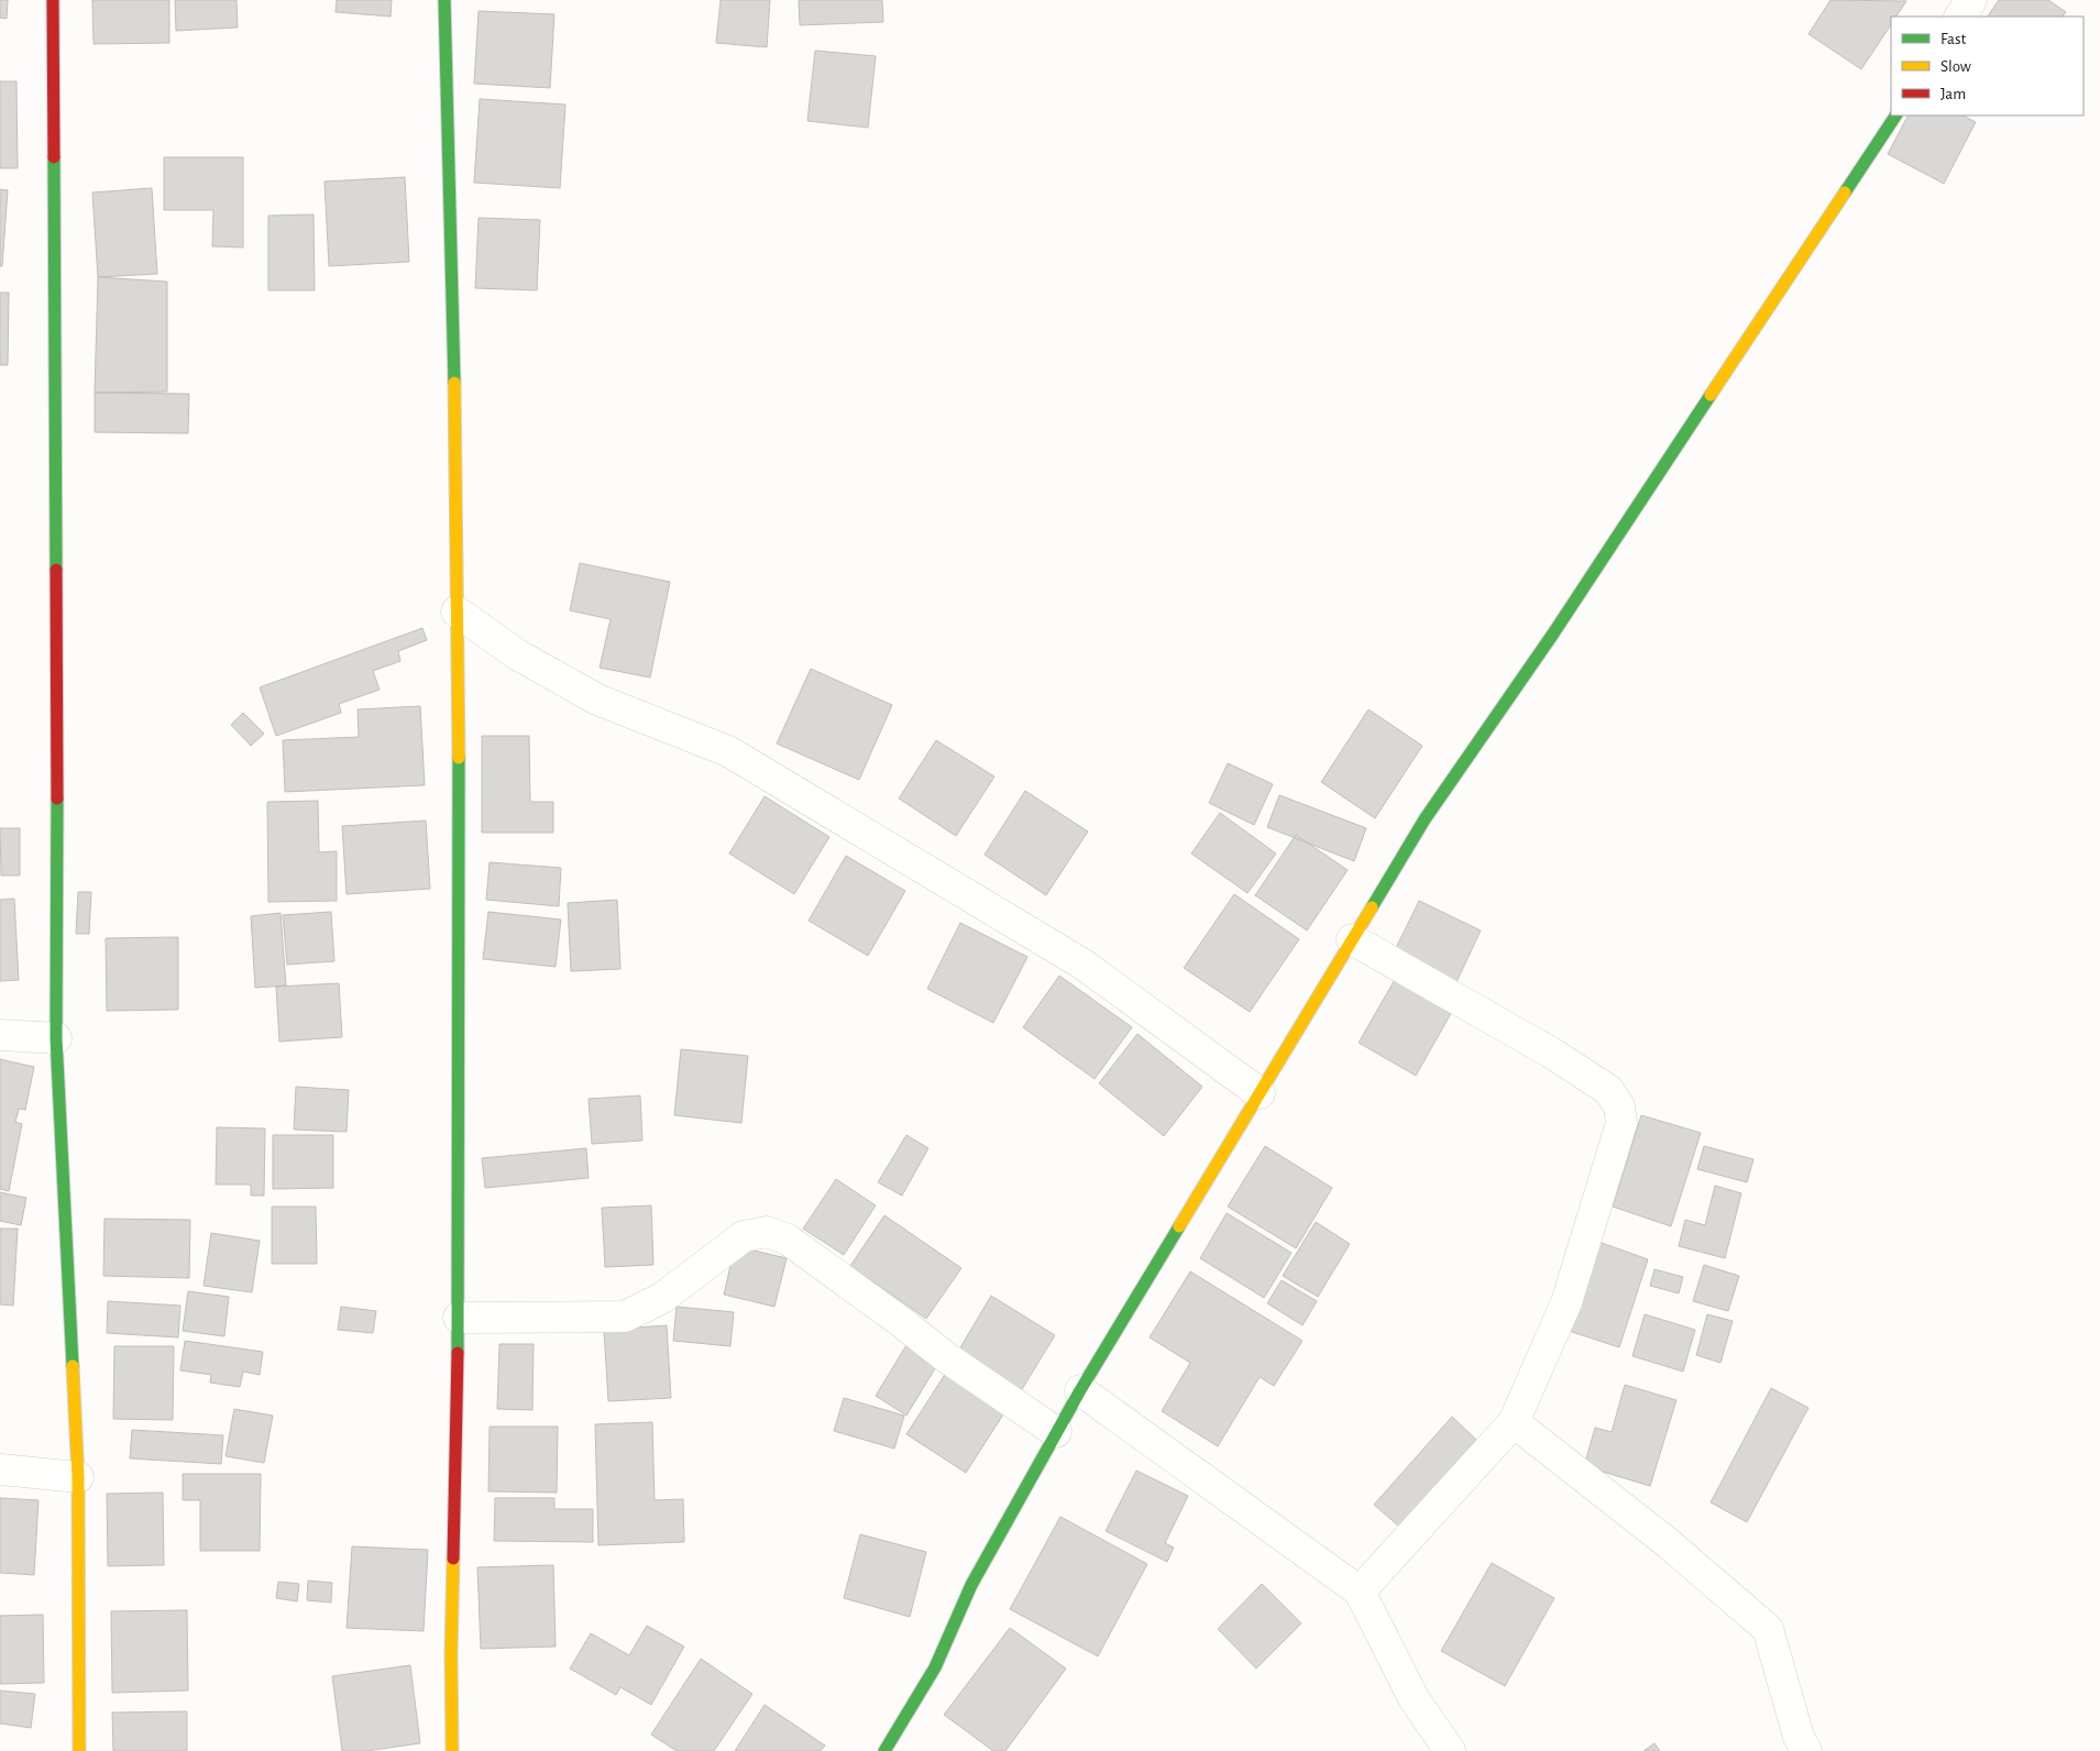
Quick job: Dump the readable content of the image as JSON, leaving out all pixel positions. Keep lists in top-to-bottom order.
{
  "legend": ["Fast", "Slow", "Jam"]
}
